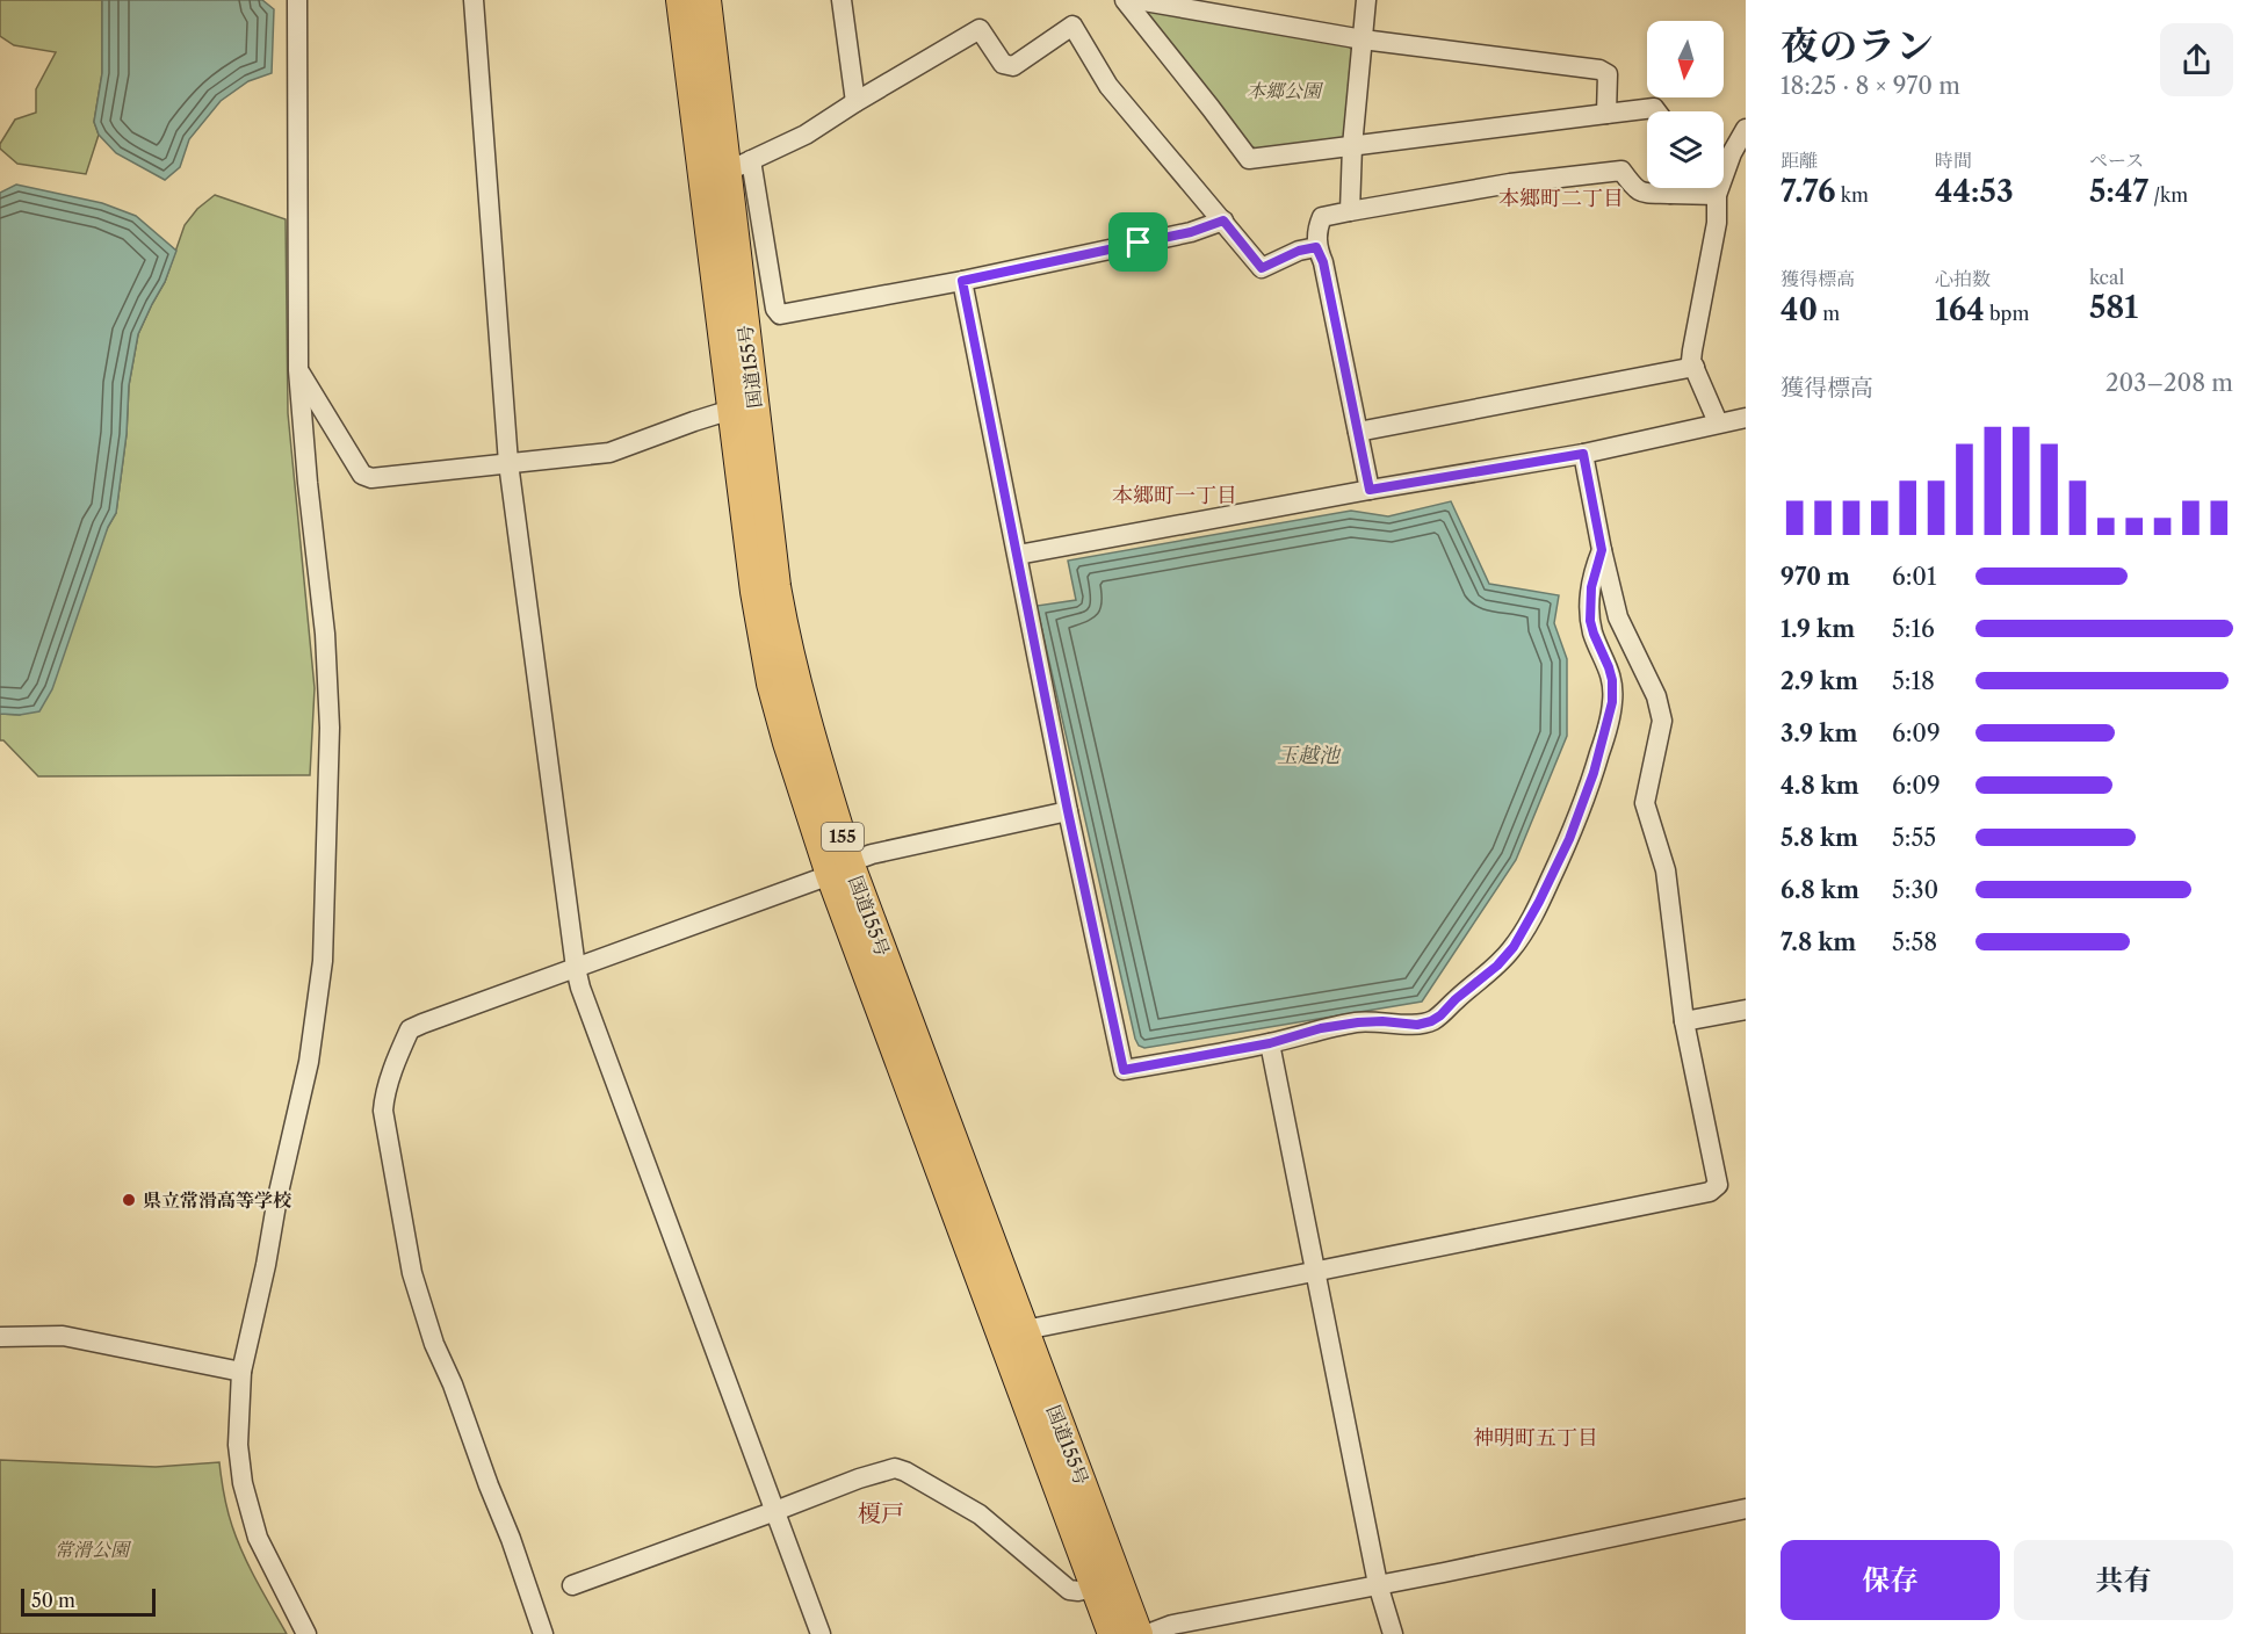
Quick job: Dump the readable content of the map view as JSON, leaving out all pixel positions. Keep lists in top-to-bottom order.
{
  "streets": {
    "highway": ["国道155号", "155"]
  },
  "districts": [
    "本郷町二丁目",
    "本郷町一丁目",
    "神明町五丁目",
    "榎戸"
  ],
  "water": ["玉越池"],
  "parks": ["本郷公園", "常滑公園"],
  "places": ["県立常滑高等学校"],
  "scale_bar": "50 m",
  "north": "bottom",
  "page": {
    "heading": ["夜のラン", "18:25 · 8 × 970 m"],
    "stats": [
      ["距離", "7.76 km"],
      ["時間", "44:53"],
      ["ペース", "5:47 /km"],
      ["獲得標高", "40 m"],
      ["心拍数", "164 bpm"],
      ["kcal", "581"]
    ],
    "chart": ["獲得標高", "203–208 m"],
    "list": [
      {
        "name": "970 m",
        "note": "6:01"
      },
      {
        "name": "1.9 km",
        "note": "5:16"
      },
      {
        "name": "2.9 km",
        "note": "5:18"
      },
      {
        "name": "3.9 km",
        "note": "6:09"
      },
      {
        "name": "4.8 km",
        "note": "6:09"
      },
      {
        "name": "5.8 km",
        "note": "5:55"
      },
      {
        "name": "6.8 km",
        "note": "5:30"
      },
      {
        "name": "7.8 km",
        "note": "5:58"
      }
    ],
    "buttons": ["保存", "共有"],
    "scale": "50 m"
  }
}
